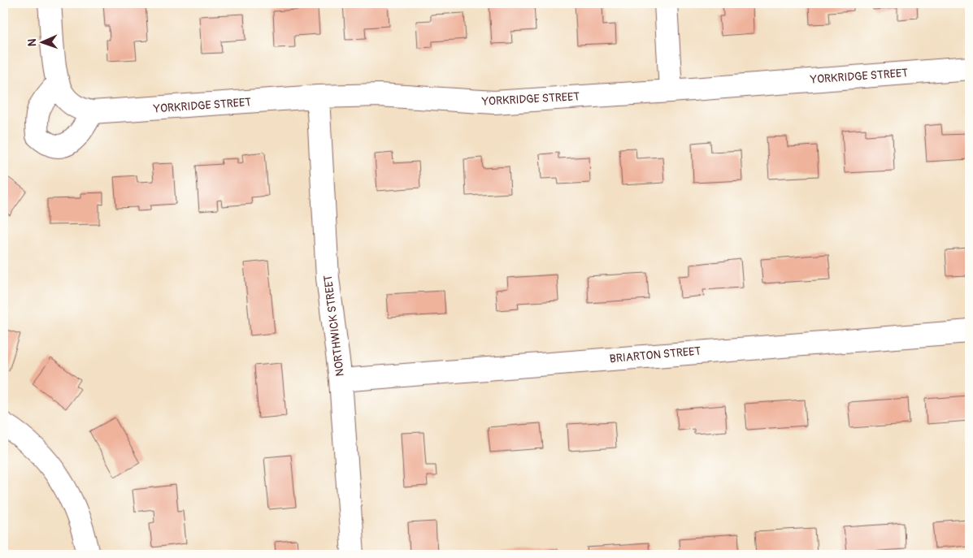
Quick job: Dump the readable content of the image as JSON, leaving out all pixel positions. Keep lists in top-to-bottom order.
{
  "streets": {
    "street": ["YORKRIDGE STREET", "NORTHWICK STREET", "BRIARTON STREET"]
  },
  "crossings": [
    ["YORKRIDGE STREET", "NORTHWICK STREET"],
    ["NORTHWICK STREET", "BRIARTON STREET"]
  ],
  "north": "left"
}
